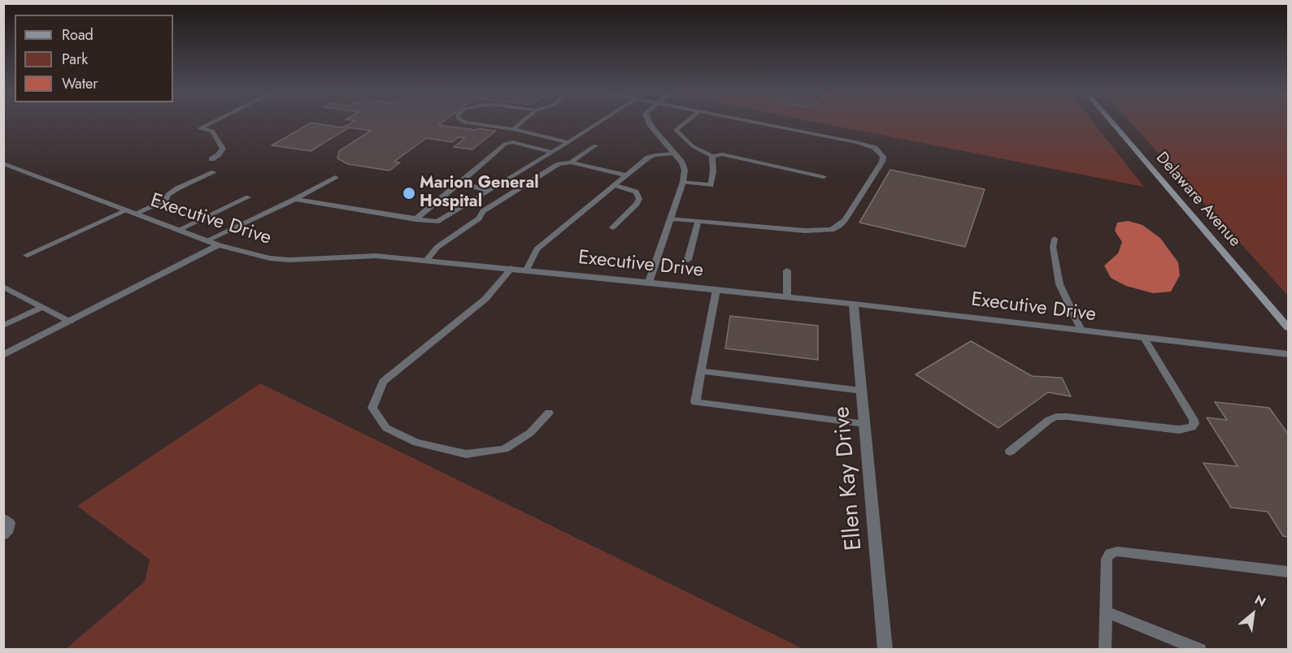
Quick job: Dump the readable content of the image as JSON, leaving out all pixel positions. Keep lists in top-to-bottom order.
{
  "streets": {
    "main road": ["Delaware Avenue"],
    "street": ["Executive Drive", "Ellen Kay Drive"]
  },
  "crossings": [
    ["Executive Drive", "Ellen Kay Drive"]
  ],
  "places": ["Marion General Hospital"],
  "legend": ["Road", "Park", "Water"],
  "north": "top right"
}
